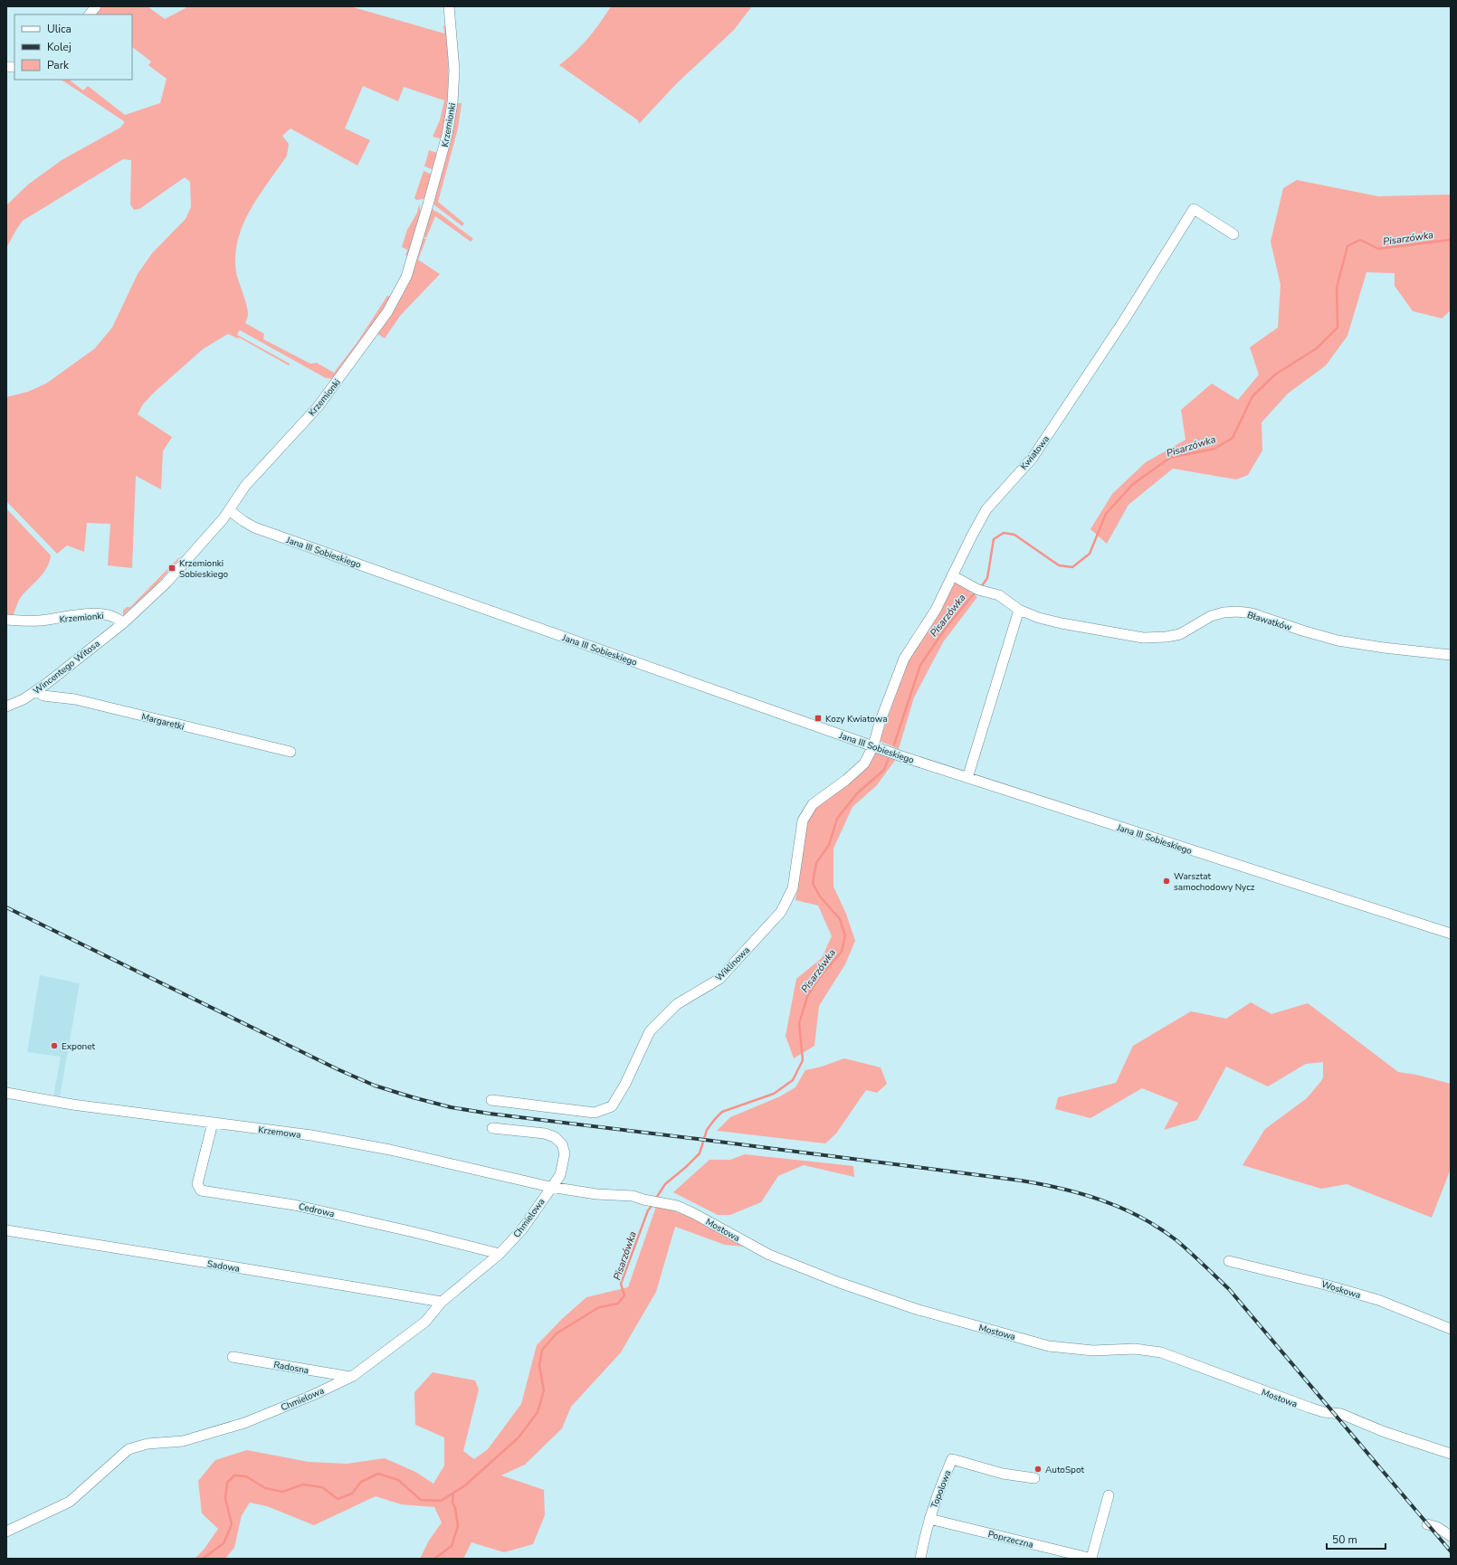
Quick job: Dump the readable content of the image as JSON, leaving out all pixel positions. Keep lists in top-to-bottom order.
{
  "streets": {
    "street": [
      "Krzemionki",
      "Kwiatowa",
      "Jana III Sobieskiego",
      "Bławatków",
      "Wincentego Witosa",
      "Margaretki",
      "Wiklinowa",
      "Krzemowa",
      "Cedrowa",
      "Chmielowa",
      "Mostowa",
      "Sadowa",
      "Woskowa",
      "Radosna",
      "Topolowa",
      "Poprzeczna"
    ]
  },
  "crossings": [
    ["Krzemionki", "Jana III Sobieskiego"],
    ["Krzemionki", "Wincentego Witosa"],
    ["Kwiatowa", "Jana III Sobieskiego"],
    ["Kwiatowa", "Bławatków"],
    ["Kwiatowa", "Wiklinowa"],
    ["Jana III Sobieskiego", "Wiklinowa"],
    ["Wincentego Witosa", "Margaretki"],
    ["Krzemowa", "Cedrowa"],
    ["Krzemowa", "Chmielowa"],
    ["Krzemowa", "Mostowa"],
    ["Cedrowa", "Chmielowa"],
    ["Chmielowa", "Mostowa"],
    ["Chmielowa", "Sadowa"],
    ["Chmielowa", "Radosna"],
    ["Topolowa", "Poprzeczna"]
  ],
  "water": ["Pisarzówka"],
  "places": {
    "transit": ["Krzemionki Sobieskiego", "Kozy Kwiatowa"],
    "other": ["Warsztat samochodowy Nycz", "Exponet", "AutoSpot"]
  },
  "legend": ["Ulica", "Kolej", "Park"],
  "scale_bar": "50 m"
}
